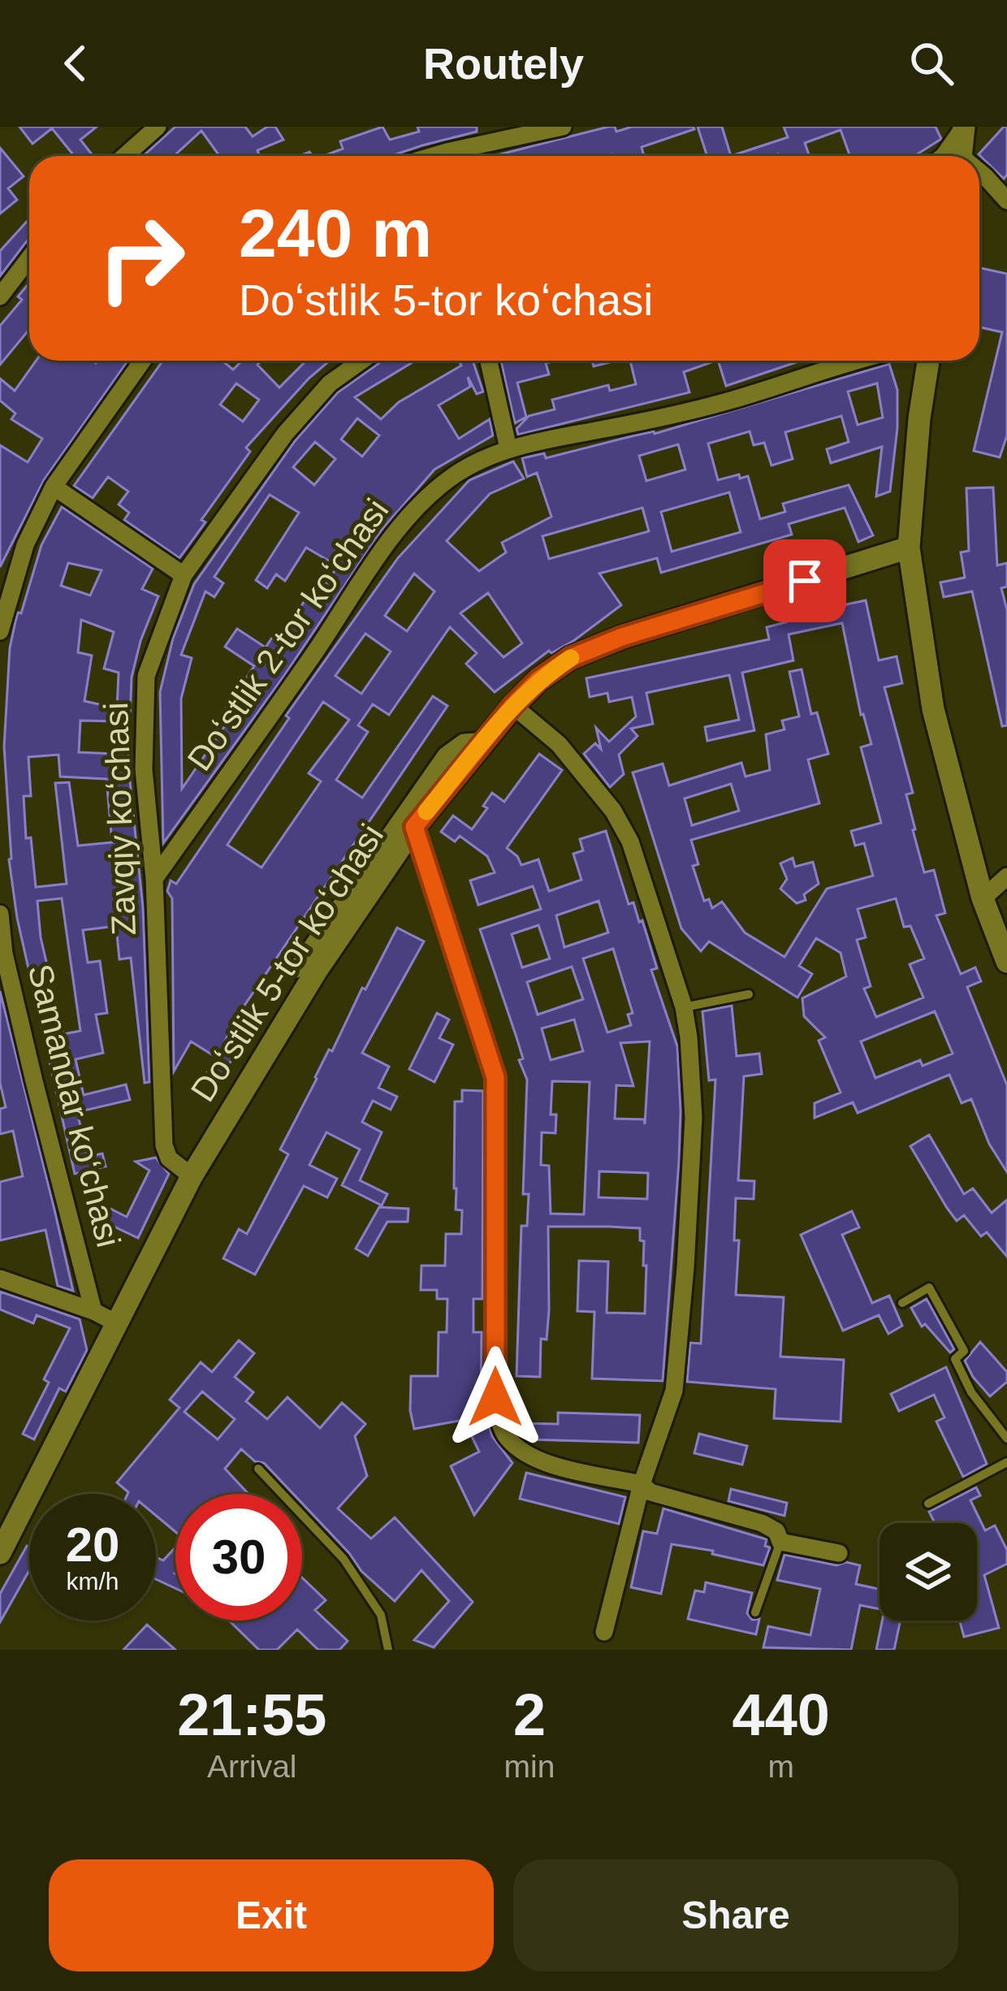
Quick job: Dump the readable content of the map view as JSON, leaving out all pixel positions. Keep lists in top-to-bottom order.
{
  "streets": {
    "street": [
      "Doʻstlik 2-tor koʻchasi",
      "Zavqiy koʻchasi",
      "Doʻstlik 5-tor koʻchasi",
      "Samandar ko‘chasi"
    ]
  },
  "crossings": [
    ["Doʻstlik 2-tor koʻchasi", "Zavqiy koʻchasi"],
    ["Zavqiy koʻchasi", "Doʻstlik 5-tor koʻchasi"]
  ],
  "page": {
    "header": "Routely",
    "turn": ["240 m", "Doʻstlik 5-tor koʻchasi"],
    "speed": "20 km/h",
    "limit": "30",
    "eta": [
      "21:55",
      "Arrival",
      "2",
      "min",
      "440",
      "m"
    ],
    "buttons": ["Exit", "Share"]
  }
}
